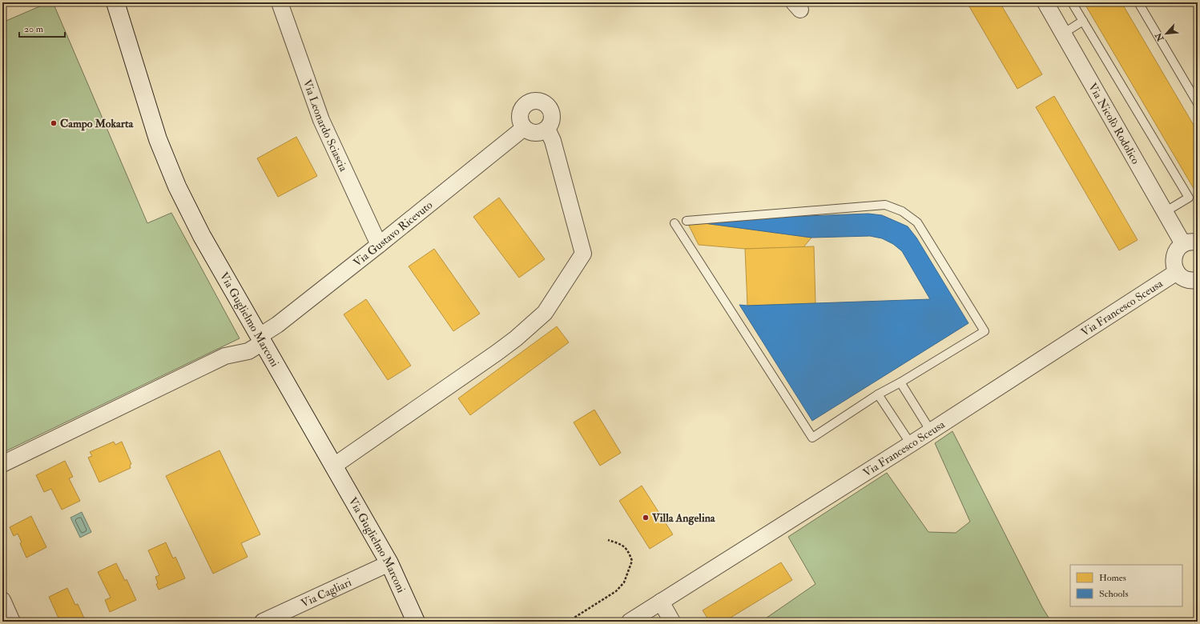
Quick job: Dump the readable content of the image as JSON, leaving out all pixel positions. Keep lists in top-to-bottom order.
{
  "streets": {
    "main road": ["Via Guglielmo Marconi"],
    "street": [
      "Via Nicolò Rodolico",
      "Via Leonardo Sciascia",
      "Via Gustavo Ricevuto",
      "Via Francesco Sceusa",
      "Via Cagliari"
    ]
  },
  "crossings": [
    ["Via Leonardo Sciascia", "Via Gustavo Ricevuto"],
    ["Via Gustavo Ricevuto", "Via Guglielmo Marconi"],
    ["Via Guglielmo Marconi", "Via Cagliari"]
  ],
  "places": ["Campo Mokarta", "Villa Angelina"],
  "legend": ["Homes", "Schools"],
  "scale_bar": "20 m",
  "north": "bottom left"
}
